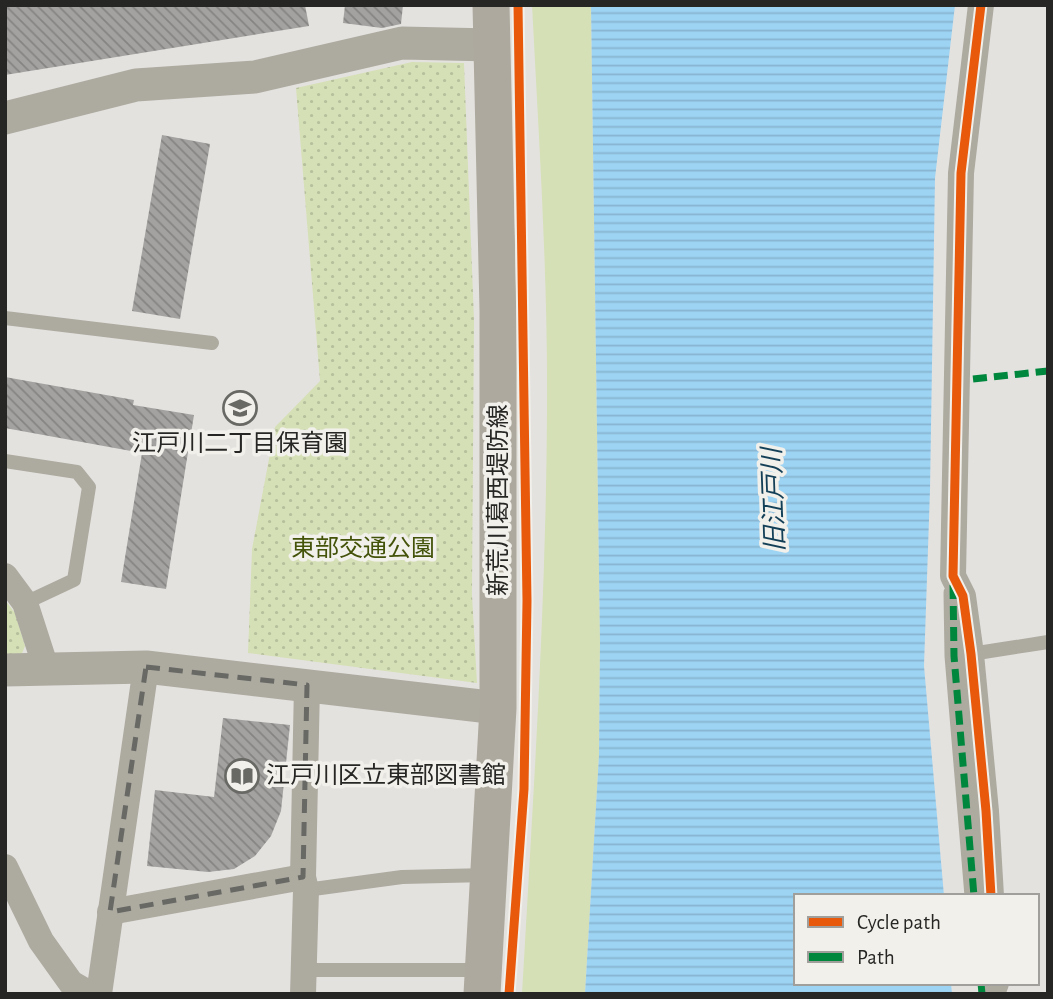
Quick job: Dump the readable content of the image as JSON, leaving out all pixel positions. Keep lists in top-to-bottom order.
{
  "streets": {
    "main road": ["新荒川葛西堤防線"]
  },
  "water": ["旧江戸川"],
  "parks": ["東部交通公園"],
  "places": {
    "school or university": ["江戸川二丁目保育園"],
    "library": ["江戸川区立東部図書館"]
  },
  "legend": ["Cycle path", "Path"]
}
